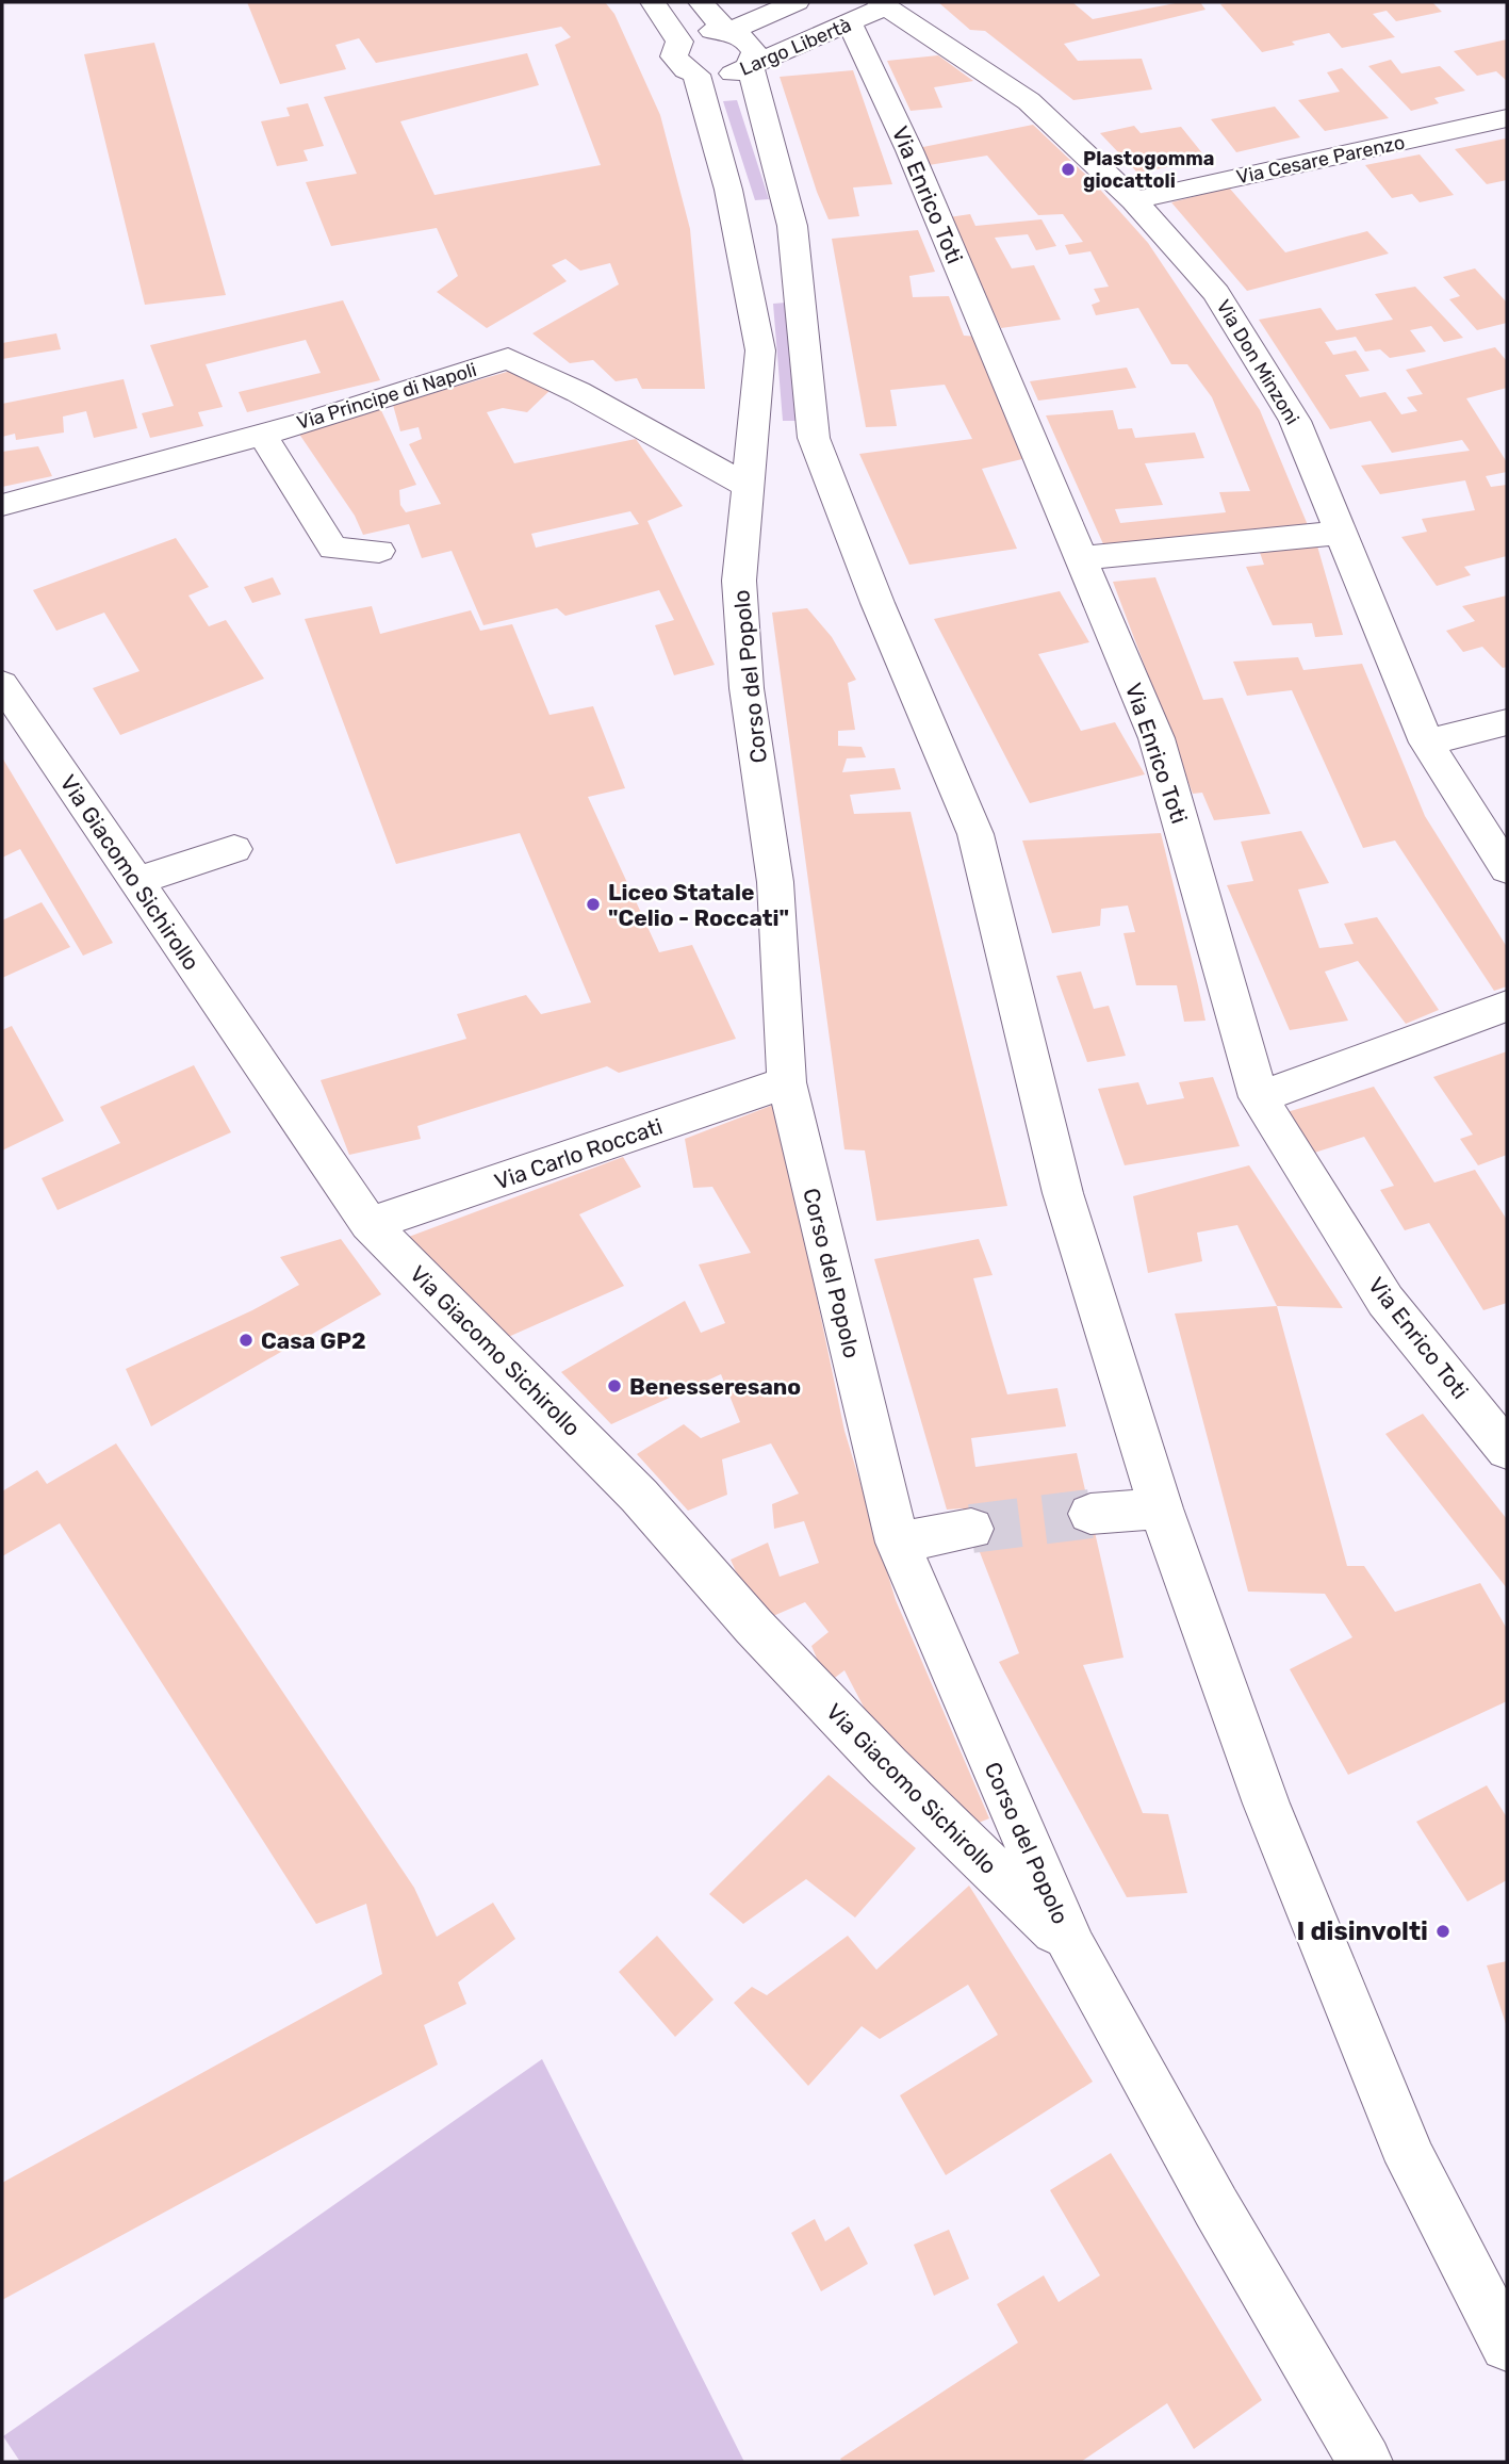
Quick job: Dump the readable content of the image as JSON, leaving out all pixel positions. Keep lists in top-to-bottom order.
{
  "streets": {
    "street": [
      "Largo Libertà",
      "Via Cesare Parenzo",
      "Via Enrico Toti",
      "Via Don Minzoni",
      "Via Principe di Napoli",
      "Corso del Popolo",
      "Via Giacomo Sichirollo",
      "Via Carlo Roccati"
    ]
  },
  "crossings": [
    ["Largo Libertà", "Via Enrico Toti"],
    ["Largo Libertà", "Via Don Minzoni"],
    ["Largo Libertà", "Corso del Popolo"],
    ["Via Cesare Parenzo", "Via Don Minzoni"],
    ["Via Principe di Napoli", "Corso del Popolo"],
    ["Corso del Popolo", "Via Giacomo Sichirollo"],
    ["Corso del Popolo", "Via Carlo Roccati"],
    ["Via Giacomo Sichirollo", "Via Carlo Roccati"]
  ],
  "places": [
    "Plastogomma giocattoli",
    "Liceo Statale \"Celio - Roccati\"",
    "Casa GP2",
    "Benesseresano",
    "I disinvolti"
  ]
}
